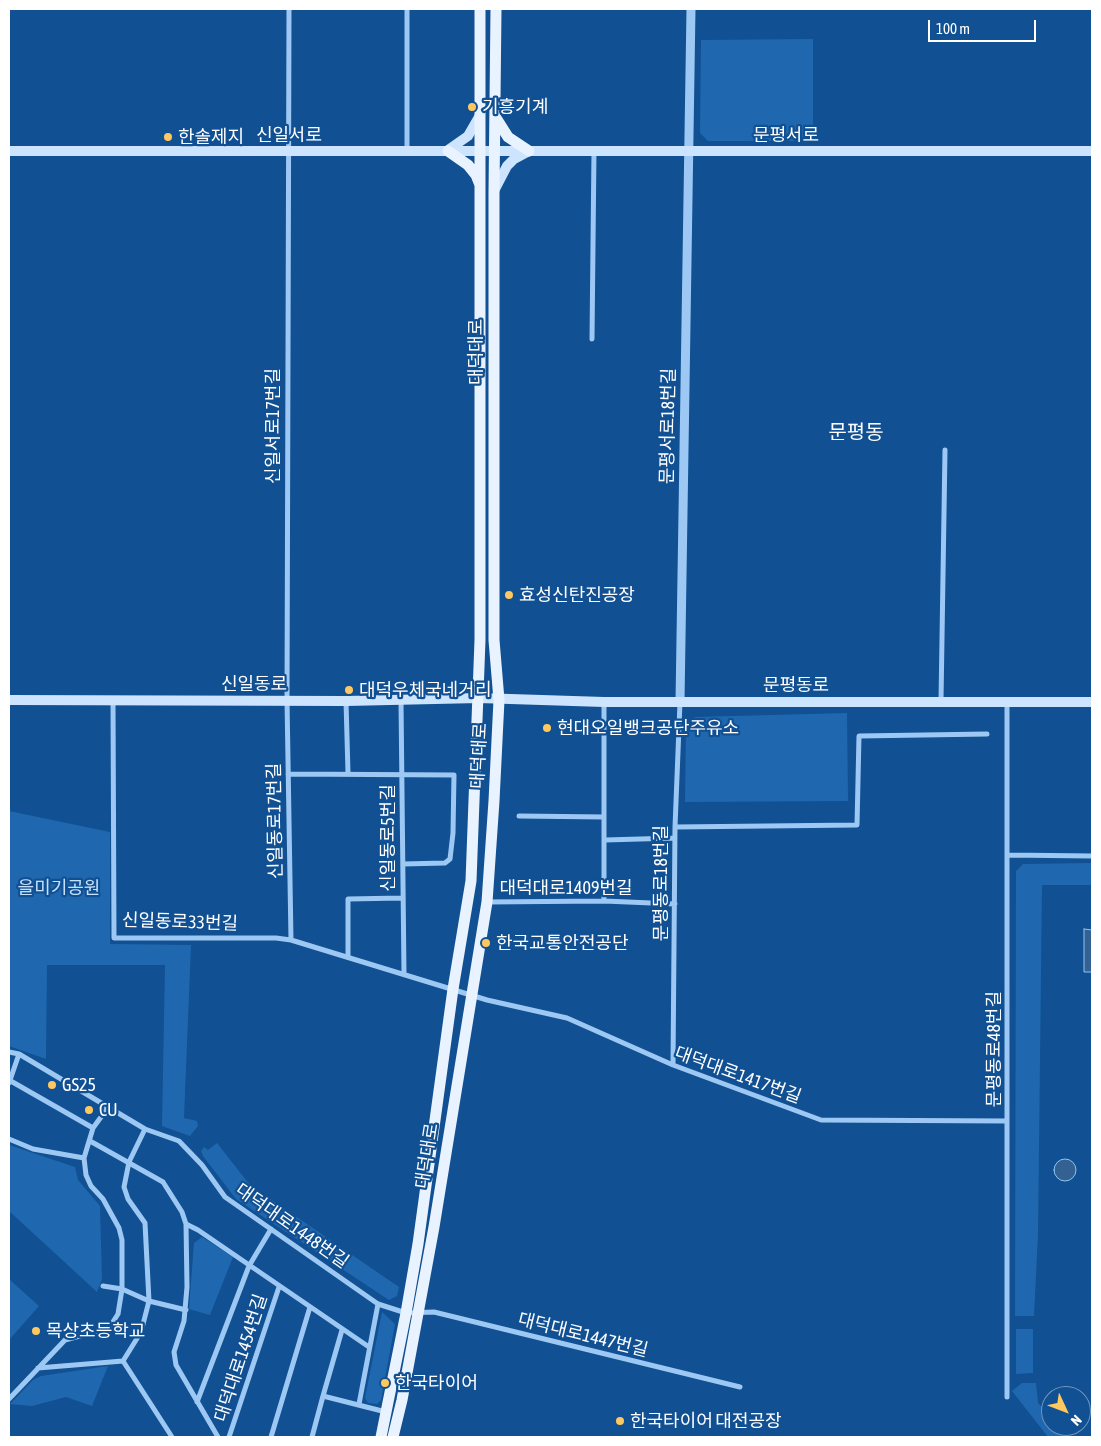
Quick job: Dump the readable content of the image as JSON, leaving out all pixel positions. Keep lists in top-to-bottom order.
{
  "streets": {
    "main road": [
      "신일서로",
      "문평서로",
      "대덕대로",
      "신일동로",
      "문평동로"
    ],
    "street": [
      "신일서로17번길",
      "문평서로18번길",
      "신일동로17번길",
      "신일동로5번길",
      "문평동로18번길",
      "대덕대로1409번길",
      "신일동로33번길",
      "문평동로48번길",
      "대덕대로1417번길",
      "대덕대로1448번길",
      "대덕대로1447번길",
      "대덕대로1454번길"
    ]
  },
  "crossings": [
    ["신일서로", "문평서로"],
    ["신일서로", "대덕대로"],
    ["신일서로", "신일서로17번길"],
    ["문평서로", "대덕대로"],
    ["문평서로", "문평서로18번길"],
    ["대덕대로", "신일동로"],
    ["대덕대로", "문평동로"],
    ["대덕대로", "대덕대로1409번길"],
    ["대덕대로", "신일동로33번길"],
    ["대덕대로", "대덕대로1417번길"],
    ["대덕대로", "대덕대로1448번길"],
    ["대덕대로", "대덕대로1447번길"],
    ["신일서로17번길", "신일동로"],
    ["신일서로17번길", "신일동로17번길"],
    ["문평서로18번길", "문평동로"],
    ["문평서로18번길", "문평동로18번길"],
    ["신일동로", "문평동로"],
    ["신일동로", "신일동로17번길"],
    ["신일동로", "신일동로5번길"],
    ["신일동로", "신일동로33번길"],
    ["문평동로", "문평동로18번길"],
    ["문평동로", "문평동로48번길"],
    ["신일동로17번길", "신일동로33번길"],
    ["신일동로5번길", "신일동로33번길"],
    ["문평동로18번길", "대덕대로1409번길"],
    ["문평동로18번길", "대덕대로1417번길"],
    ["신일동로33번길", "대덕대로1417번길"],
    ["문평동로48번길", "대덕대로1417번길"],
    ["대덕대로1448번길", "대덕대로1447번길"],
    ["대덕대로1448번길", "대덕대로1454번길"]
  ],
  "districts": ["문평동"],
  "parks": ["을미기공원"],
  "places": [
    "기흥기계",
    "한솔제지",
    "효성신탄진공장",
    "대덕우체국네거리",
    "현대오일뱅크공단주유소",
    "한국교통안전공단",
    "GS25",
    "CU",
    "목상초등학교",
    "한국타이어",
    "한국타이어 대전공장"
  ],
  "scale_bar": "100 m",
  "north": "bottom right"
}
